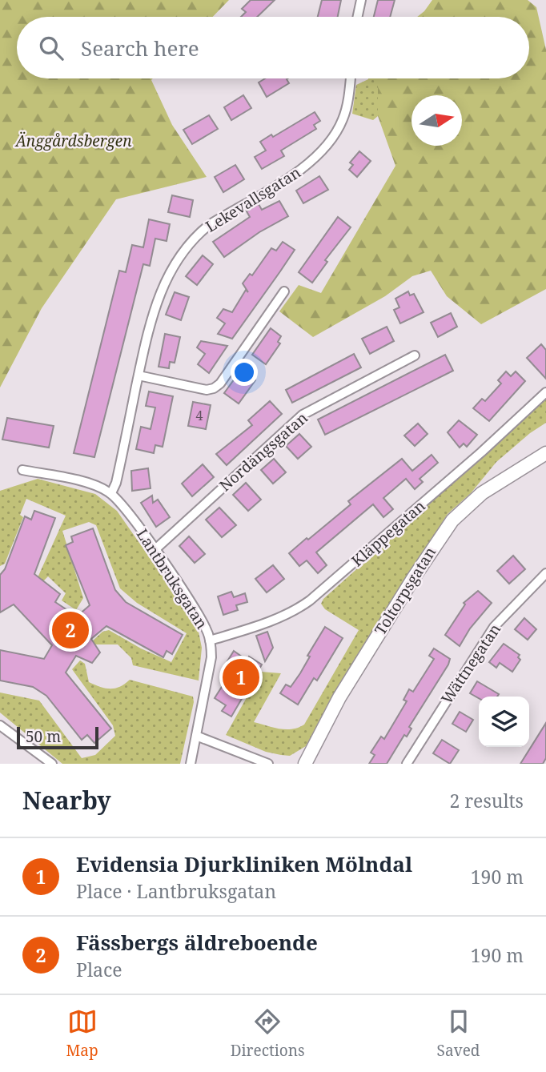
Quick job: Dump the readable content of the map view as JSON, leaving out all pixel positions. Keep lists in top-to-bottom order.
{
  "streets": {
    "street": [
      "Lekevallsgatan",
      "Nordängsgatan",
      "Kläppegatan",
      "Lantbruksgatan",
      "Toltorpsgatan",
      "Wättnegatan"
    ]
  },
  "crossings": [
    ["Lekevallsgatan", "Lantbruksgatan"],
    ["Nordängsgatan", "Lantbruksgatan"],
    ["Kläppegatan", "Lantbruksgatan"]
  ],
  "parks": ["Änggårdsbergen"],
  "house_numbers": ["4"],
  "scale_bar": "50 m",
  "north": "right",
  "page": {
    "search": "Search here",
    "pins": ["2", "1"],
    "scale": "50 m",
    "heading": ["Nearby", "2 results"],
    "list": [
      {
        "mark": "1",
        "name": "Evidensia Djurkliniken Mölndal",
        "note": "Place · Lantbruksgatan",
        "value": "190 m"
      },
      {
        "mark": "2",
        "name": "Fässbergs äldreboende",
        "note": "Place",
        "value": "190 m"
      }
    ],
    "nav": ["Map", "Directions", "Saved"]
  }
}
